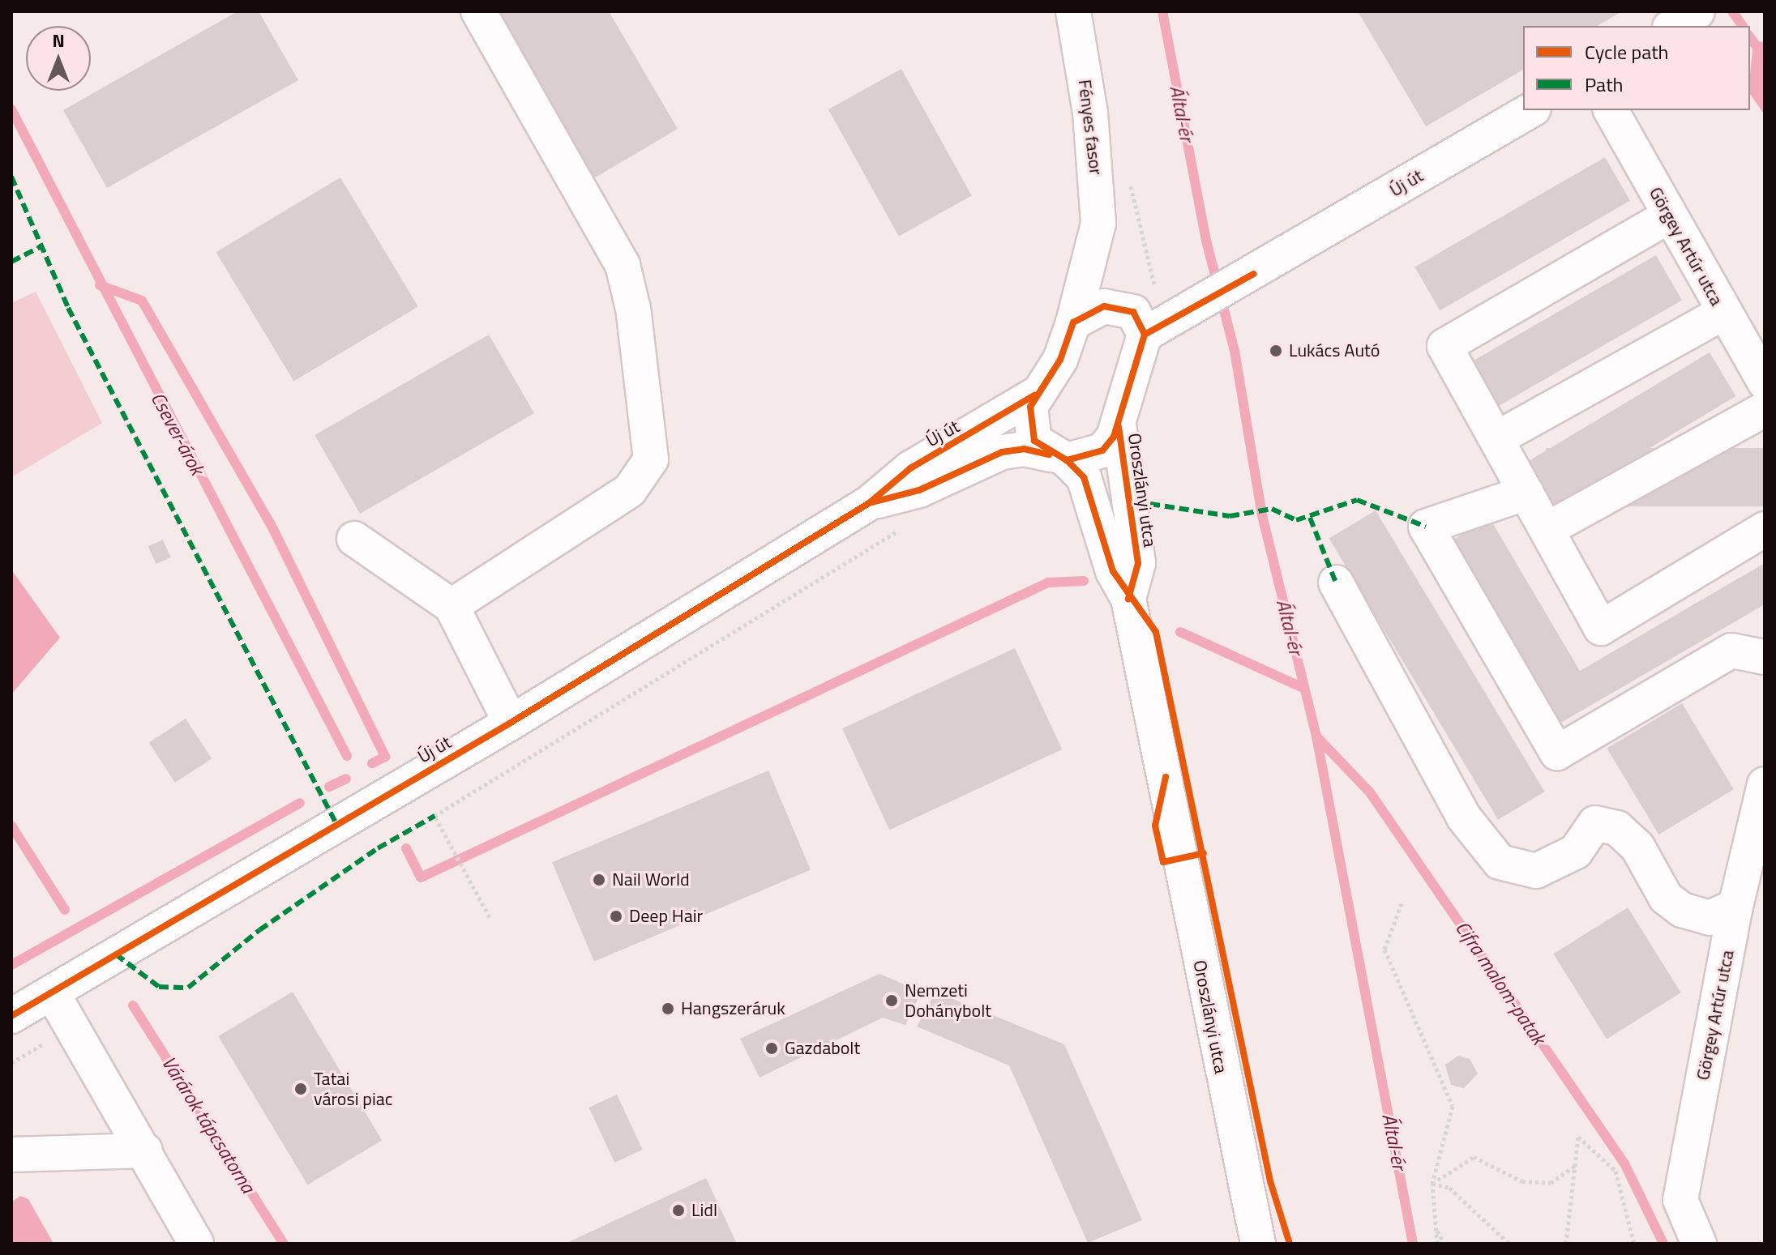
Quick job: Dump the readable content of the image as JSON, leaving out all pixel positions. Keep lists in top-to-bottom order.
{
  "streets": {
    "street": [
      "Fényes fasor",
      "Új út",
      "Görgey Artúr utca",
      "Oroszlányi utca"
    ]
  },
  "crossings": [
    ["Fényes fasor", "Új út"],
    ["Fényes fasor", "Oroszlányi utca"],
    ["Új út", "Oroszlányi utca"]
  ],
  "water": [
    "Által-ér",
    "Csever-árok",
    "Cifra malom-patak",
    "Várárok tápcsatorna"
  ],
  "places": [
    "Lukács Autó",
    "Nail World",
    "Deep Hair",
    "Nemzeti Dohánybolt",
    "Hangszeráruk",
    "Gazdabolt",
    "Tatai városi piac",
    "Lidl"
  ],
  "legend": ["Cycle path", "Path"],
  "north": "top"
}
